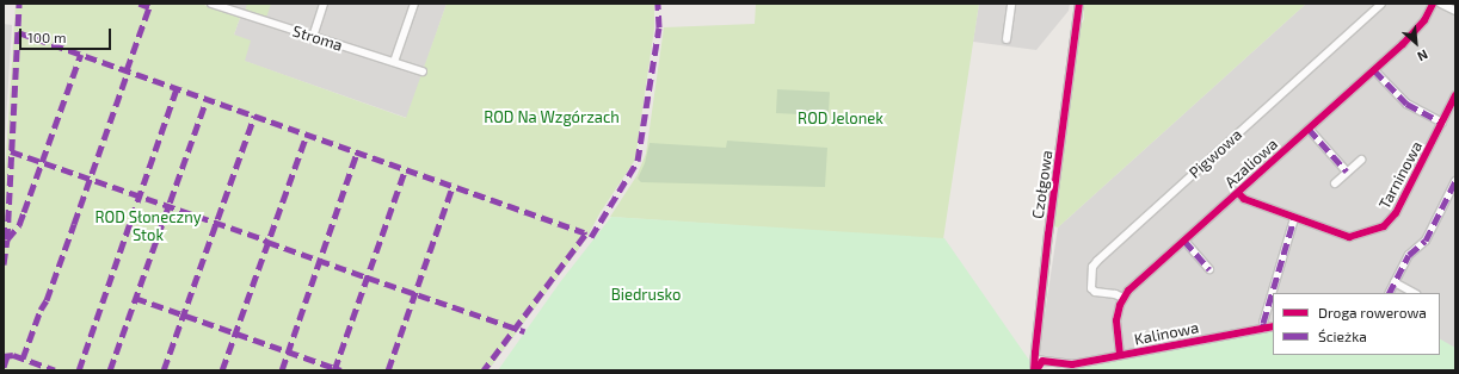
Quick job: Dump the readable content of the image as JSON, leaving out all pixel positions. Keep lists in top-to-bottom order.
{
  "streets": {
    "street": [
      "Stroma",
      "Pigwowa",
      "Azaliowa",
      "Tarninowa",
      "Czołgowa",
      "Kalinowa"
    ]
  },
  "crossings": [
    ["Pigwowa", "Azaliowa"],
    ["Azaliowa", "Tarninowa"],
    ["Azaliowa", "Kalinowa"],
    ["Czołgowa", "Kalinowa"]
  ],
  "parks": [
    "ROD Na Wzgórzach",
    "ROD Jelonek",
    "ROD Słoneczny Stok",
    "Biedrusko"
  ],
  "legend": ["Droga rowerowa", "Ścieżka"],
  "scale_bar": "100 m",
  "north": "bottom right"
}
